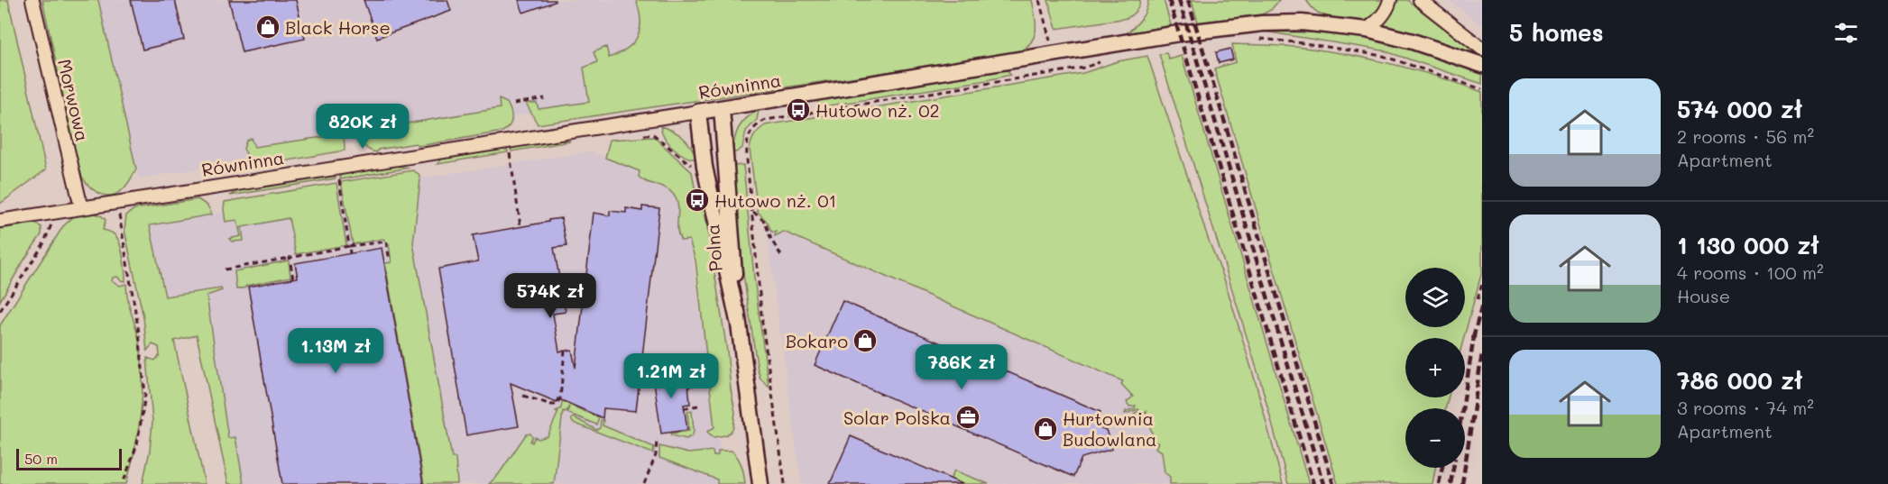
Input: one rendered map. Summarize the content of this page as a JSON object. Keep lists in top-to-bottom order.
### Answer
{
  "streets": {
    "street": ["Równinna", "Morwowa", "Polna"]
  },
  "crossings": [
    ["Równinna", "Morwowa"],
    ["Równinna", "Polna"]
  ],
  "places": {
    "shop": ["Black Horse", "Bokaro", "Hurtownia Budowlana"],
    "bus stop": ["Hutowo nż. 02", "Hutowo nż. 01"],
    "office": ["Solar Polska"]
  },
  "scale_bar": "50 m",
  "page": {
    "heading": "5 homes",
    "list": [
      {
        "name": "574 000 zł",
        "note": "2 rooms · 56 m² · Apartment"
      },
      {
        "name": "1 130 000 zł",
        "note": "4 rooms · 100 m² · House"
      },
      {
        "name": "786 000 zł",
        "note": "3 rooms · 74 m² · Apartment"
      }
    ],
    "price": [
      "820K zł",
      "574K zł",
      "1.13M zł",
      "786K zł",
      "1.21M zł"
    ],
    "map_buttons": ["+", "−"],
    "scale": "50 m"
  }
}
